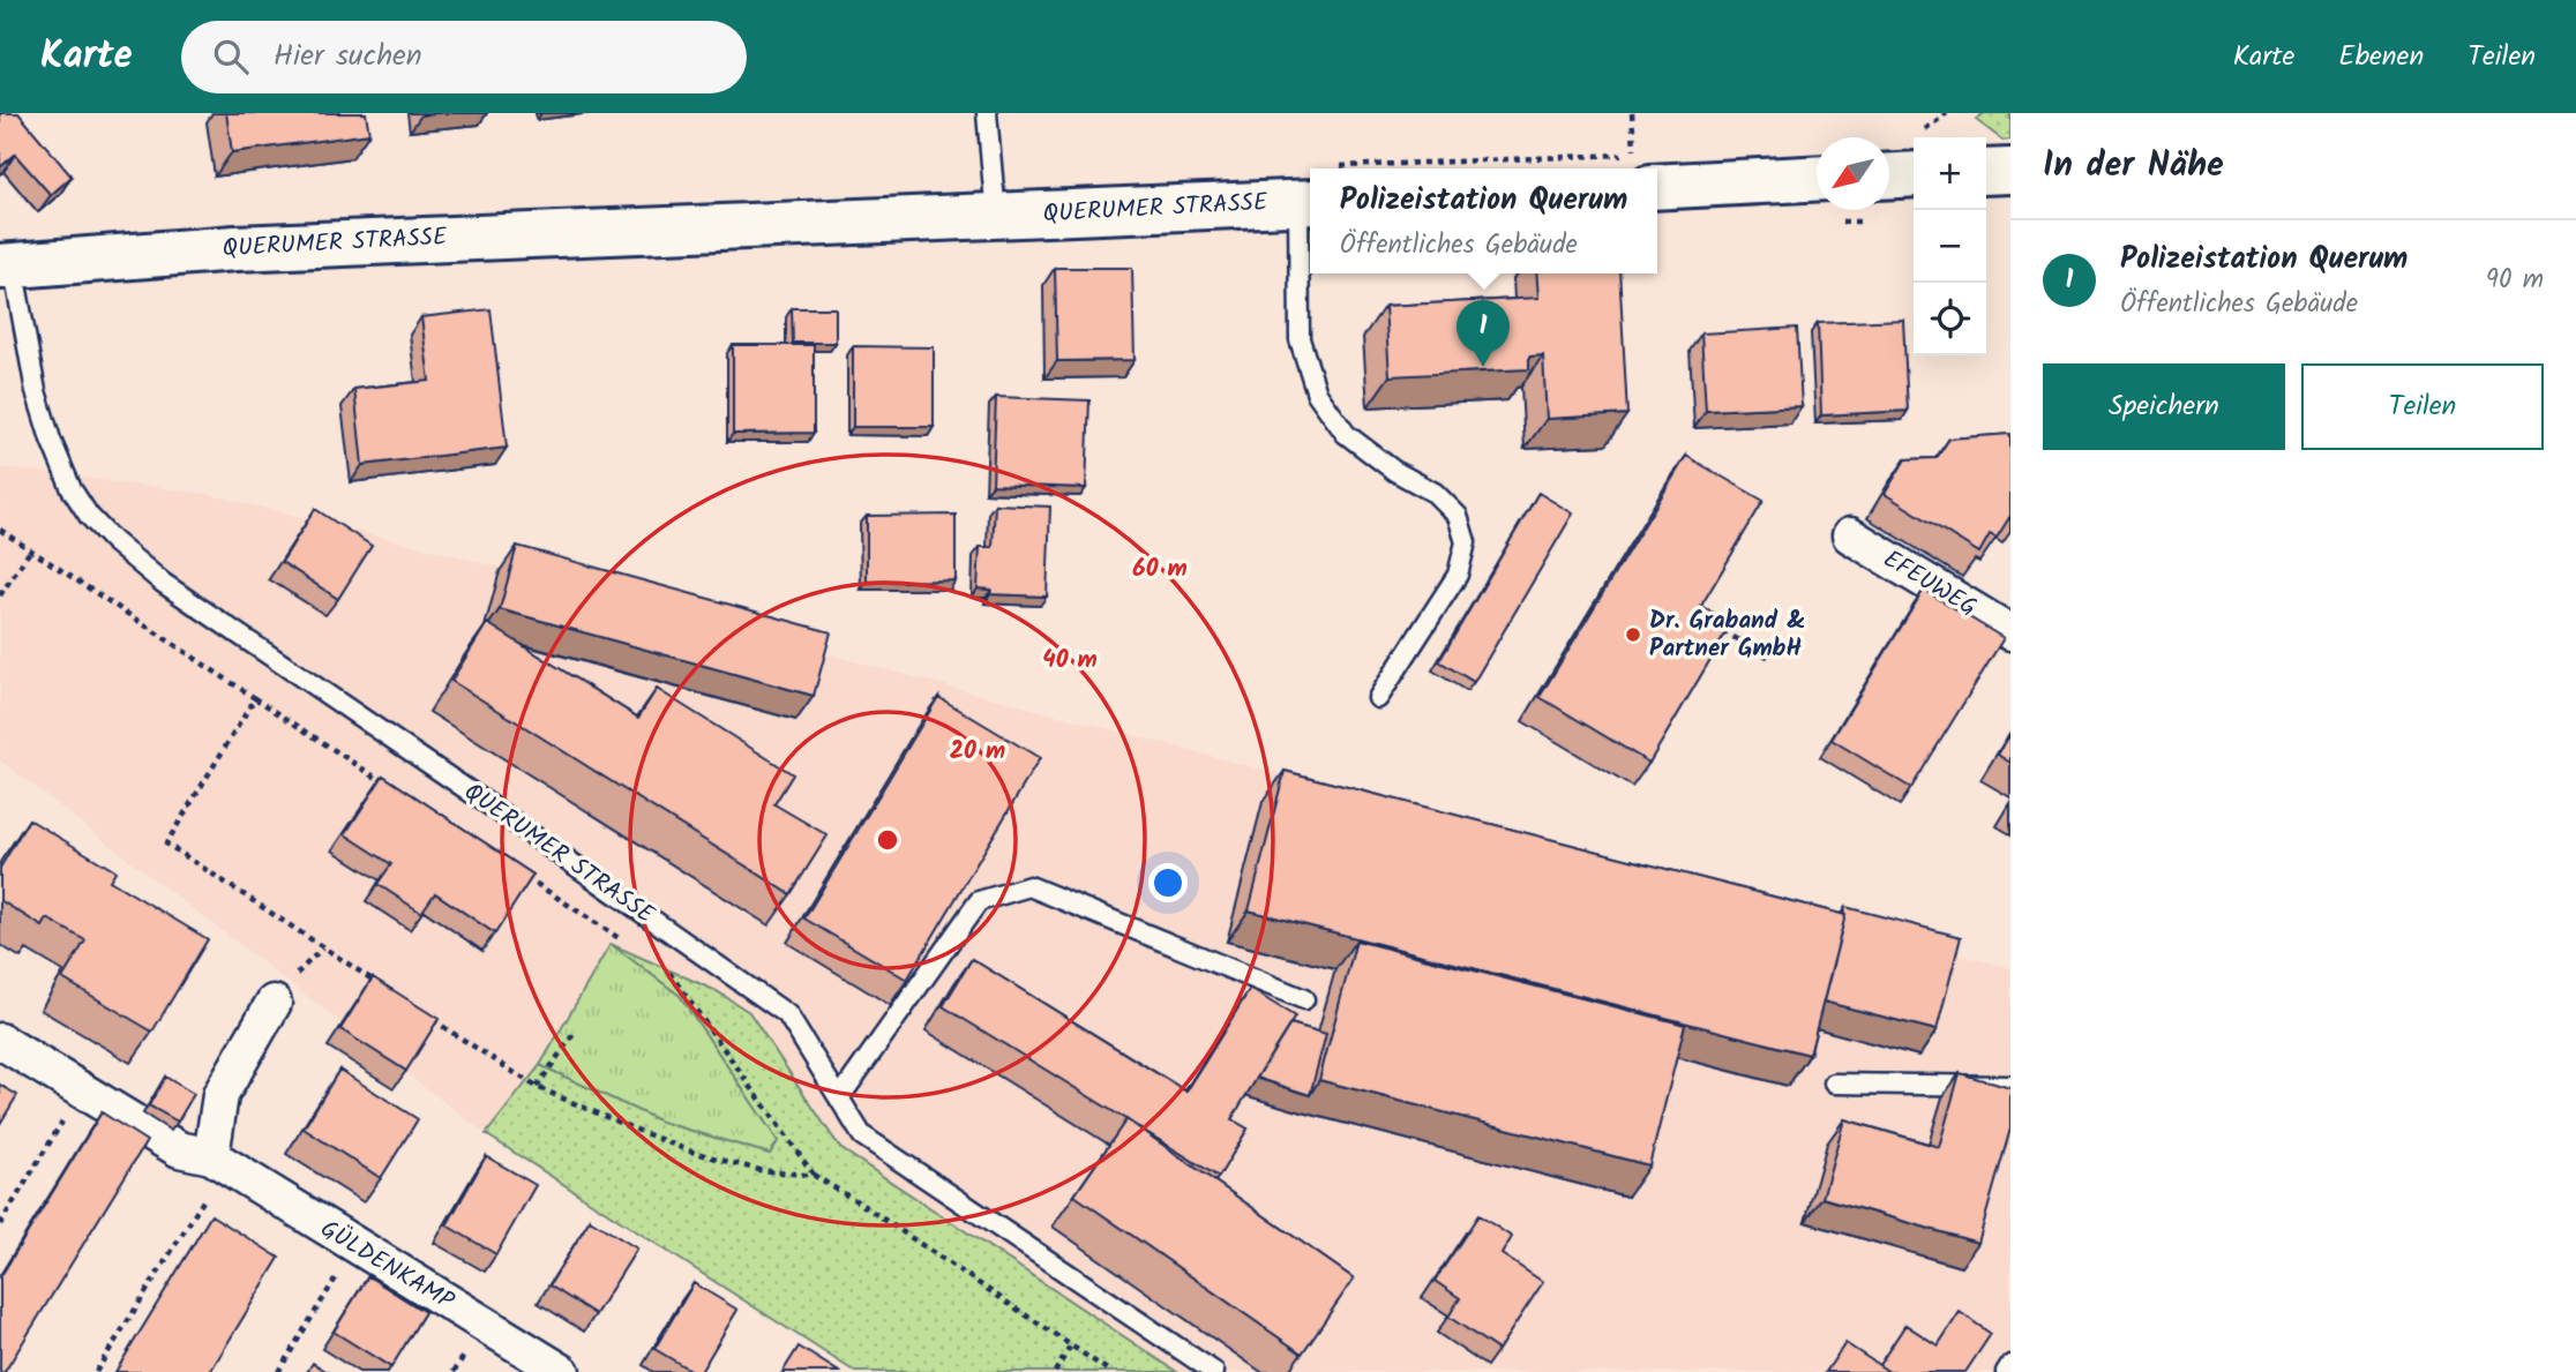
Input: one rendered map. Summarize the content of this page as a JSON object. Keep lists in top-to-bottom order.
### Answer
{
  "streets": {
    "street": ["QUERUMER STRASSE", "EFEUWEG", "GÜLDENKAMP"]
  },
  "places": ["Dr. Graband & Partner GmbH"],
  "north": "bottom left",
  "page": {
    "header": "Karte",
    "search": "Hier suchen",
    "nav": ["Karte", "Ebenen", "Teilen"],
    "heading": "In der Nähe",
    "map_buttons": ["+", "−"],
    "popup": ["Polizeistation Querum", "Öffentliches Gebäude"],
    "list": [
      {
        "mark": "1",
        "name": "Polizeistation Querum",
        "note": "Öffentliches Gebäude",
        "value": "90 m"
      }
    ],
    "pins": "1",
    "buttons": ["Speichern", "Teilen"]
  },
  "rings": ["60 m", "40 m", "20 m"]
}
